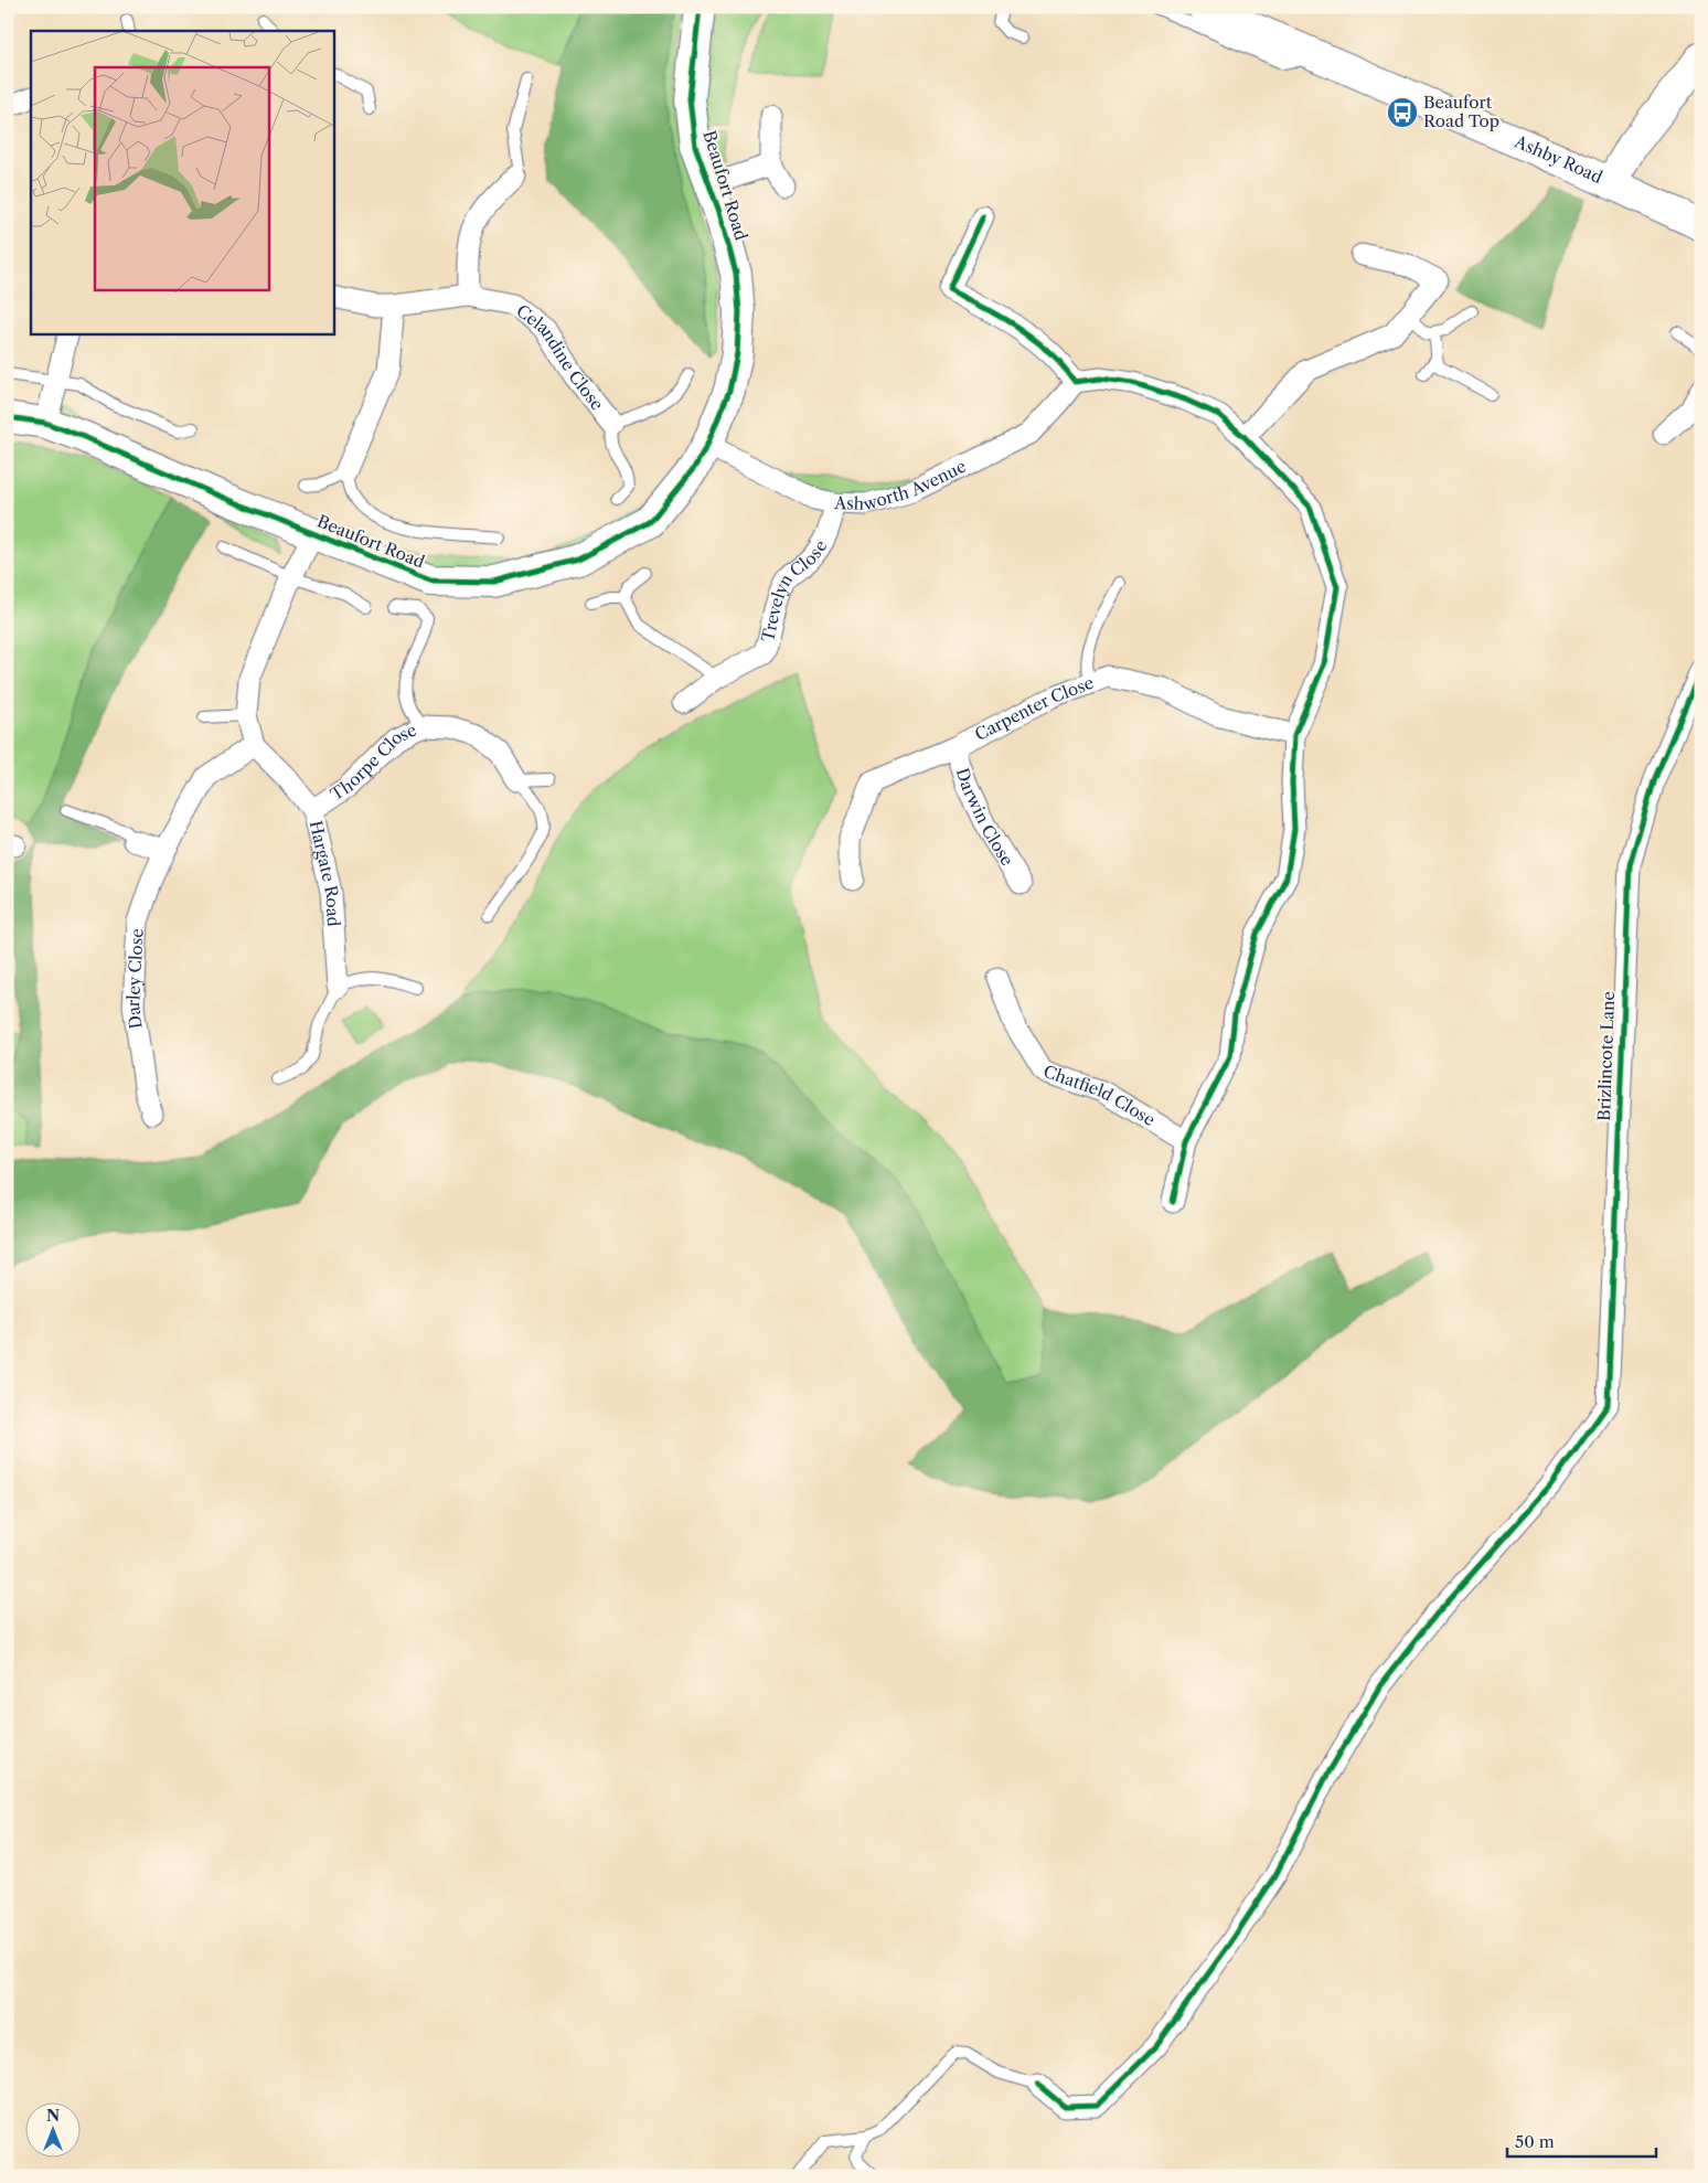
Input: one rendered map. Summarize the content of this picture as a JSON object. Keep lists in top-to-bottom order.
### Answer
{
  "streets": {
    "main road": ["Ashby Road", "Beaufort Road"],
    "street": [
      "Celandine Close",
      "Ashworth Avenue",
      "Trevelyn Close",
      "Carpenter Close",
      "Thorpe Close",
      "Darwin Close",
      "Hargate Road",
      "Darley Close",
      "Brizlincote Lane",
      "Chatfield Close"
    ]
  },
  "crossings": [
    ["Beaufort Road", "Ashworth Avenue"],
    ["Ashworth Avenue", "Trevelyn Close"],
    ["Carpenter Close", "Darwin Close"],
    ["Thorpe Close", "Hargate Road"],
    ["Hargate Road", "Darley Close"]
  ],
  "places": {
    "bus stop": ["Beaufort Road Top"]
  },
  "scale_bar": "50 m",
  "north": "top"
}
